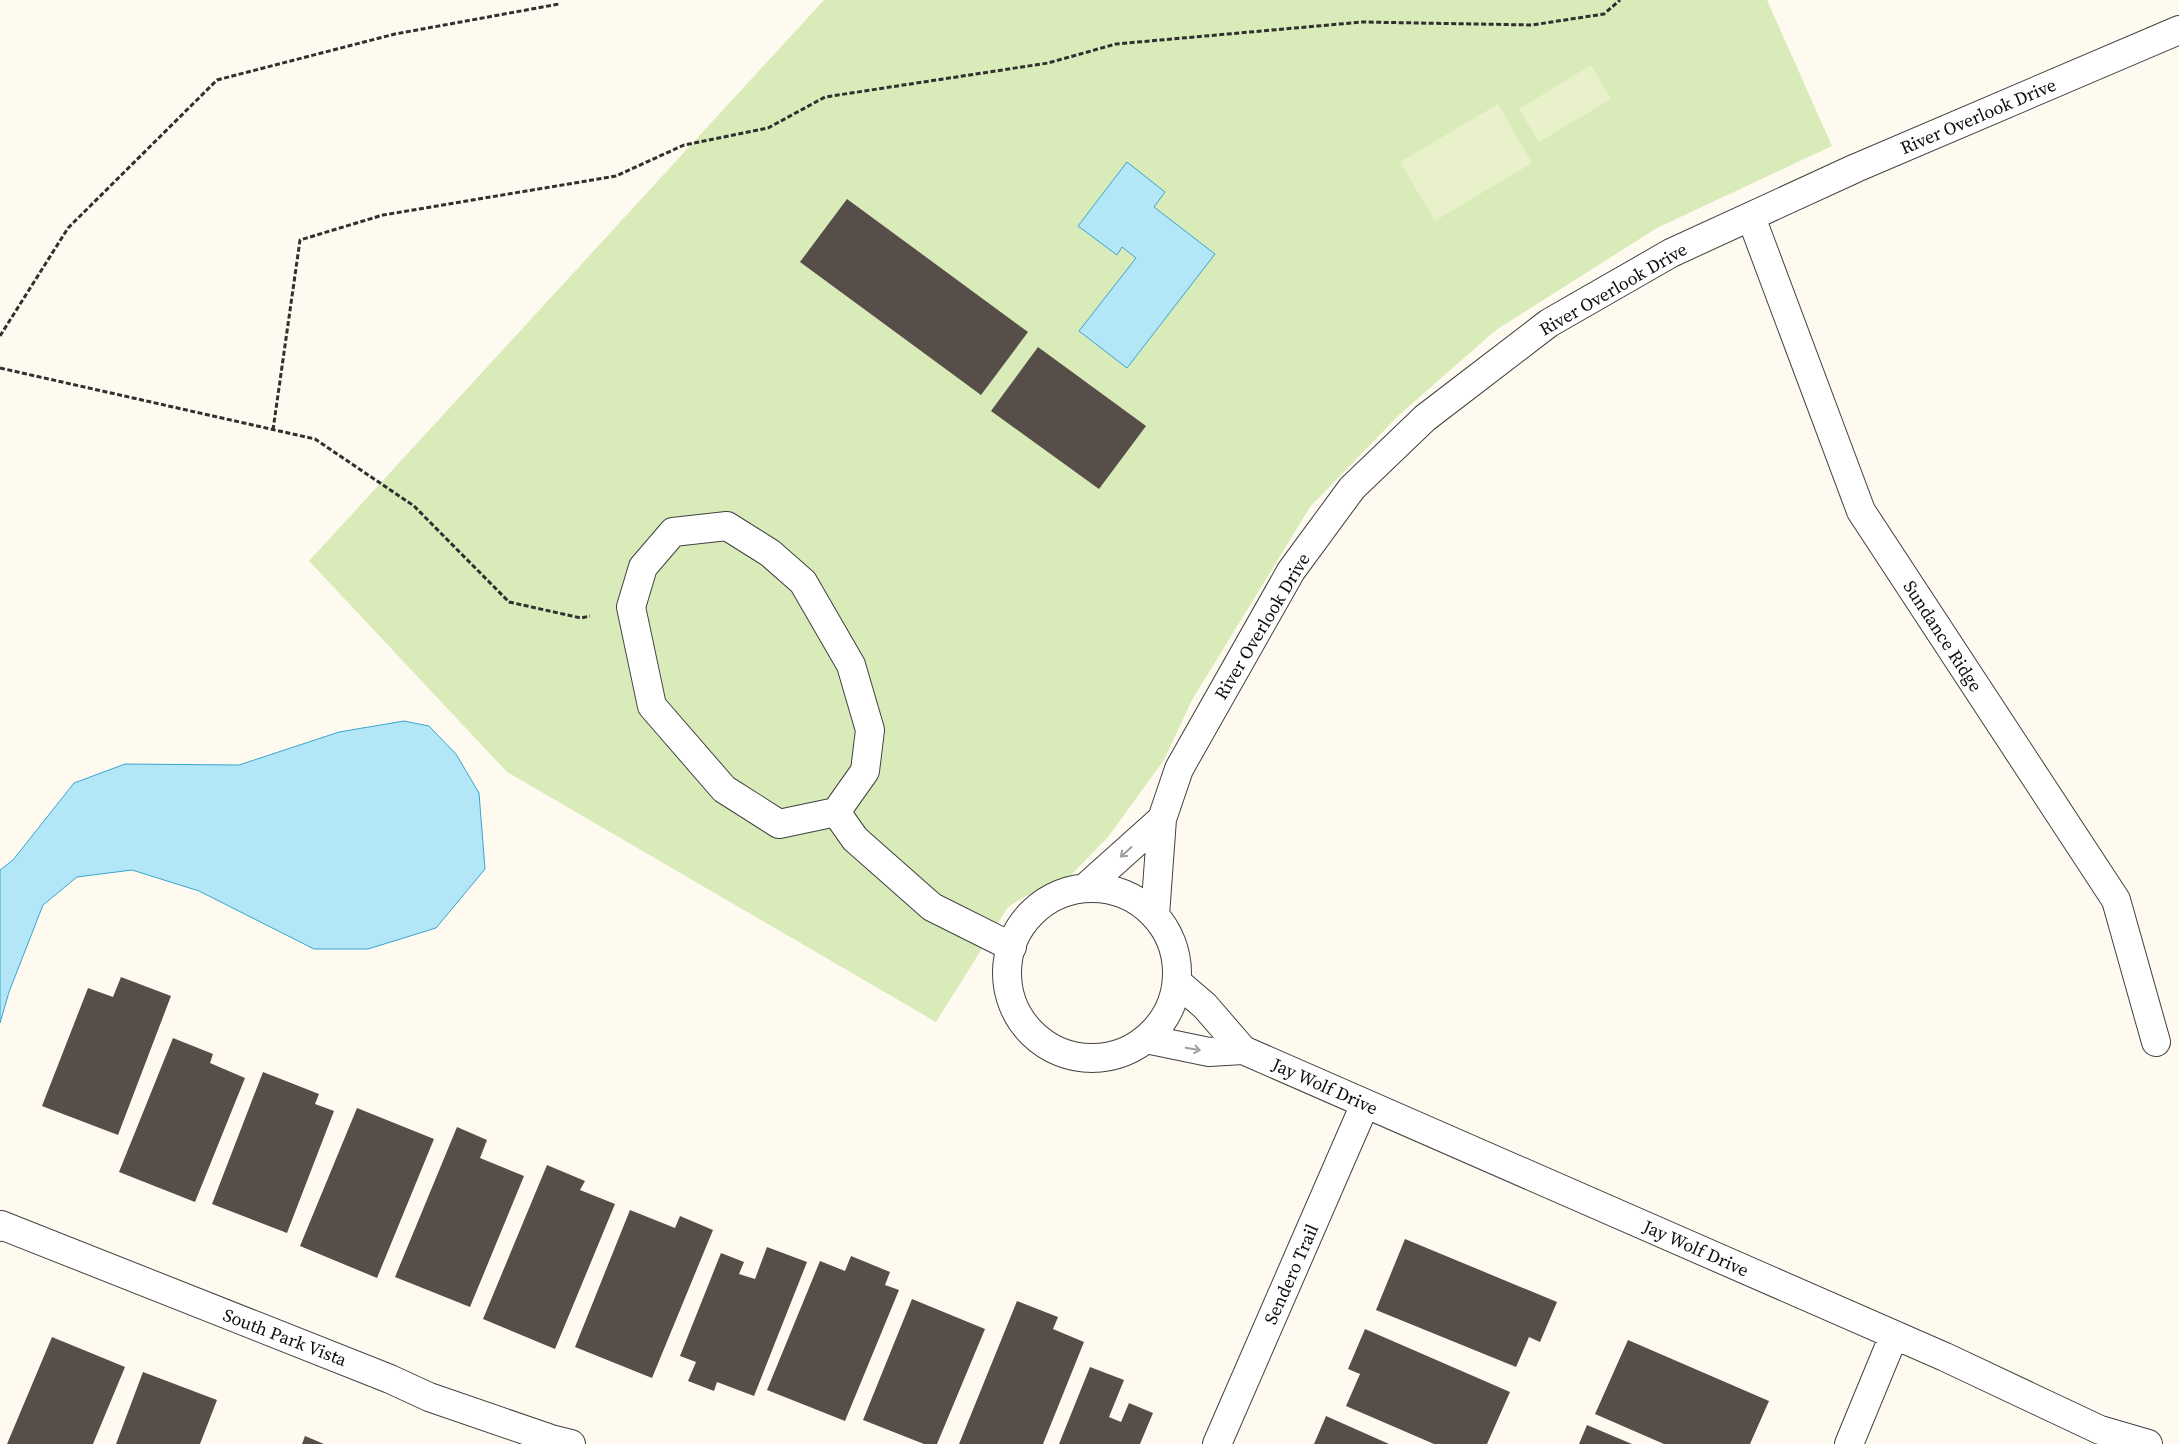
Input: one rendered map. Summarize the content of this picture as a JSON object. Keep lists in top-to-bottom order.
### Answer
{
  "streets": {
    "street": [
      "River Overlook Drive",
      "Sundance Ridge",
      "Jay Wolf Drive",
      "Sendero Trail",
      "South Park Vista"
    ]
  },
  "crossings": [
    ["River Overlook Drive", "Sundance Ridge"],
    ["River Overlook Drive", "Jay Wolf Drive"],
    ["Jay Wolf Drive", "Sendero Trail"]
  ]
}
